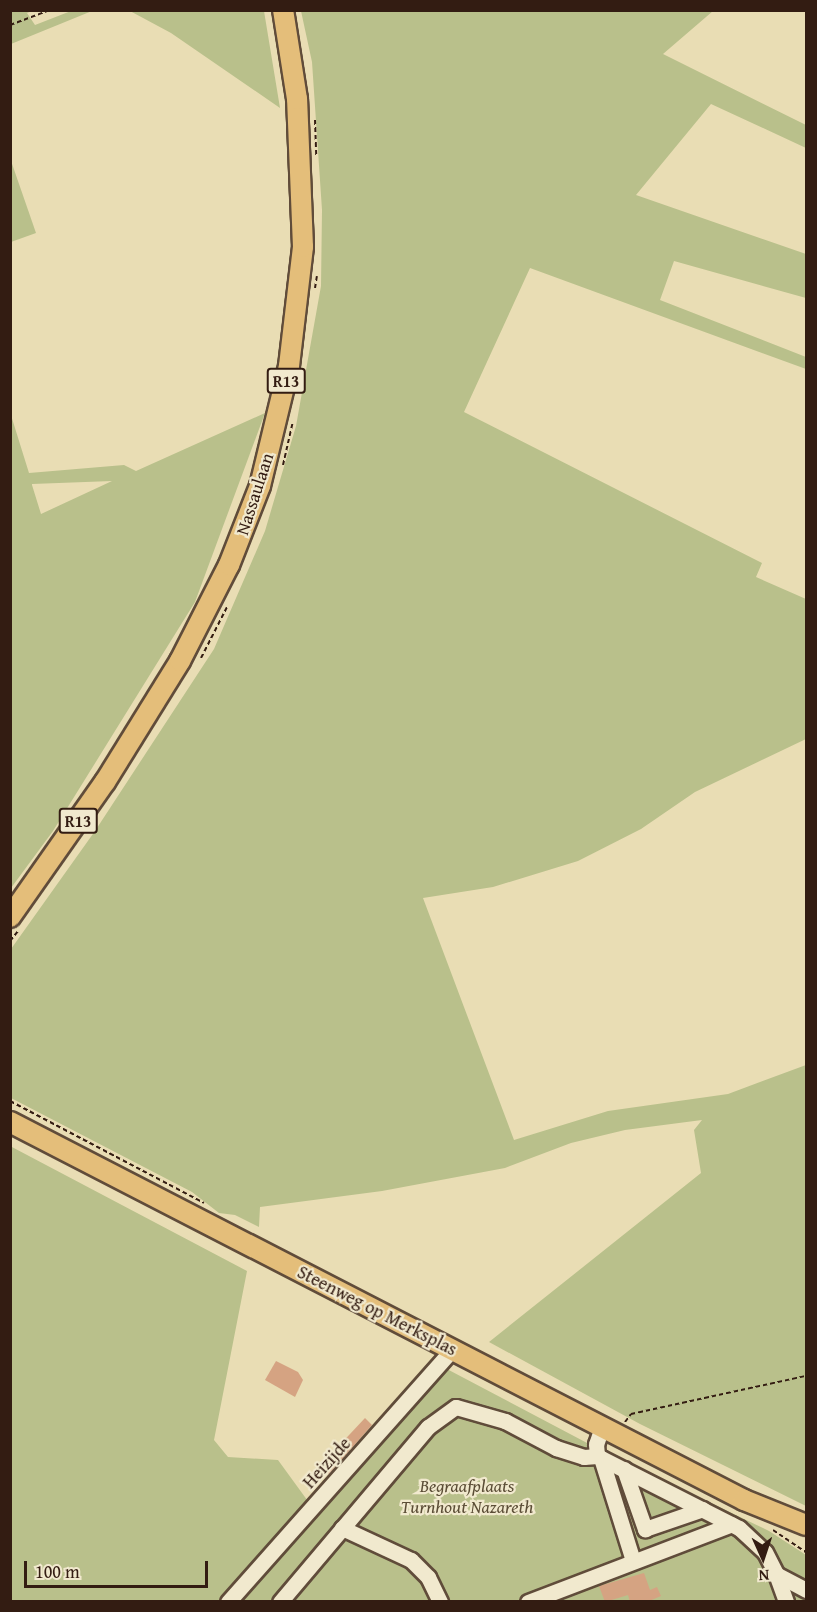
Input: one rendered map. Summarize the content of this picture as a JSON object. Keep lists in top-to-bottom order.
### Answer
{
  "streets": {
    "main road": ["R13", "Nassaulaan", "Steenweg op Merksplas"],
    "street": ["Heizijde"]
  },
  "crossings": [
    ["Steenweg op Merksplas", "Heizijde"]
  ],
  "parks": ["Begraafplaats Turnhout Nazareth"],
  "scale_bar": "100 m",
  "north": "bottom"
}
